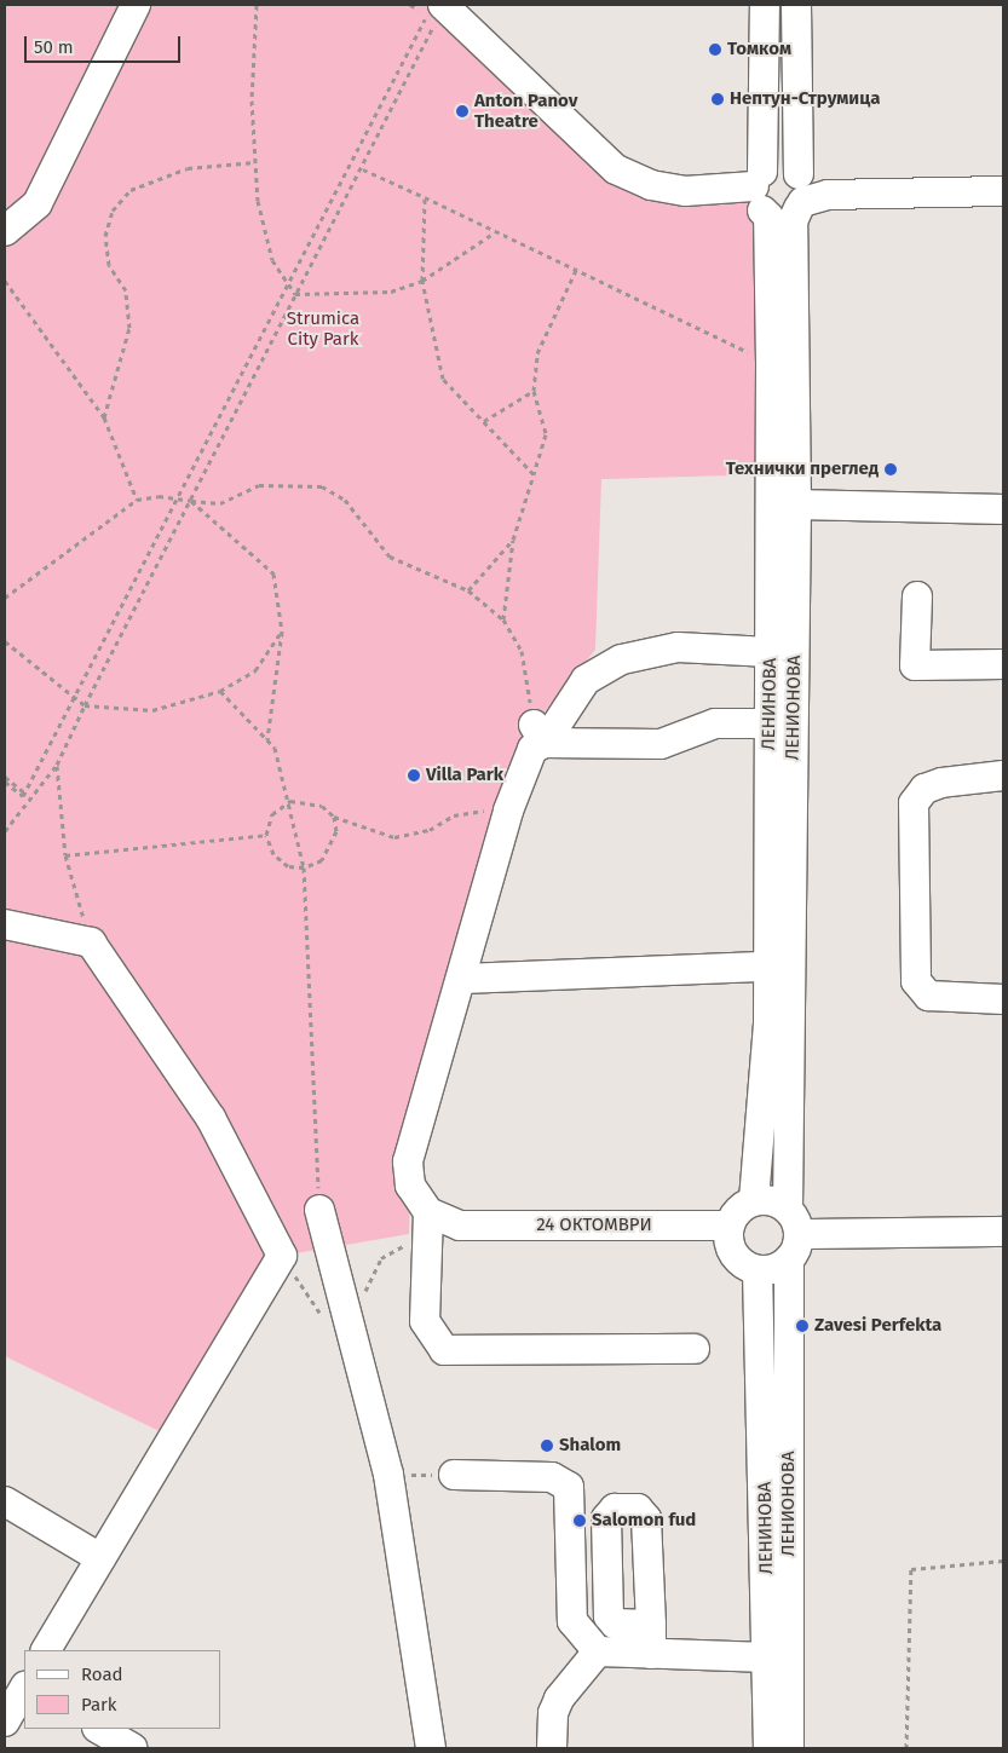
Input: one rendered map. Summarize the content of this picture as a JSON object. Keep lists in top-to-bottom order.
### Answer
{
  "streets": {
    "street": ["ЛЕНИНОВА", "ЛЕНИОНОВА", "24 ОКТОМВРИ"]
  },
  "parks": ["Strumica City Park"],
  "places": [
    "Томком",
    "Нептун-Струмица",
    "Anton Panov Theatre",
    "Технички преглед",
    "Villa Park",
    "Zavesi Perfekta",
    "Shalom",
    "Salomon fud"
  ],
  "legend": ["Road", "Park"],
  "scale_bar": "50 m"
}
